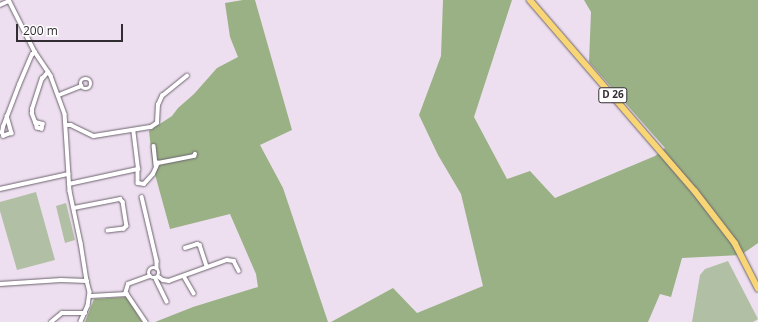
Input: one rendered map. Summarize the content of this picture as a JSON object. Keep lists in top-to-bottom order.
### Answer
{
  "streets": {
    "main road": ["D 26"]
  },
  "scale_bar": "200 m"
}
